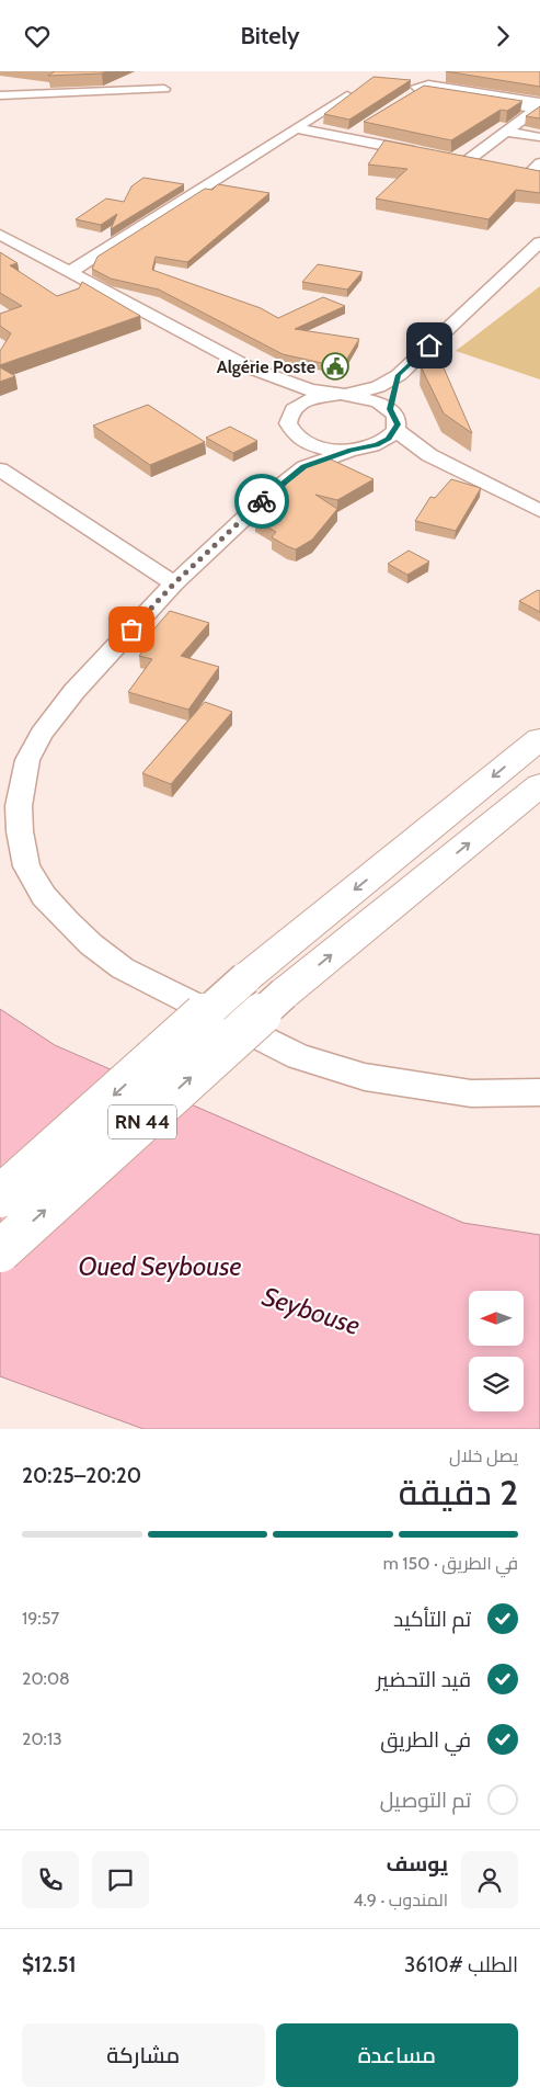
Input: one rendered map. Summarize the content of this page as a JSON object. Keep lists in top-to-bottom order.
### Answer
{
  "streets": {
    "highway": ["RN 44"]
  },
  "water": ["Oued Seybouse", "Seybouse"],
  "places": {
    "public building": ["Algérie Poste"]
  },
  "north": "left",
  "page": {
    "header": "Bitely",
    "heading": ["2 دقيقة", "يصل خلال", "20:20–20:25"],
    "panel": [
      "يوسف",
      "المندوب · 4.9",
      "الطلب #3610",
      "$12.51"
    ],
    "bar": "في الطريق · 150 m",
    "list": [
      ["تم التأكيد", "19:57"],
      ["قيد التحضير", "20:08"],
      ["في الطريق", "20:13"],
      "تم التوصيل"
    ],
    "buttons": ["مساعدة", "مشاركة"]
  }
}
